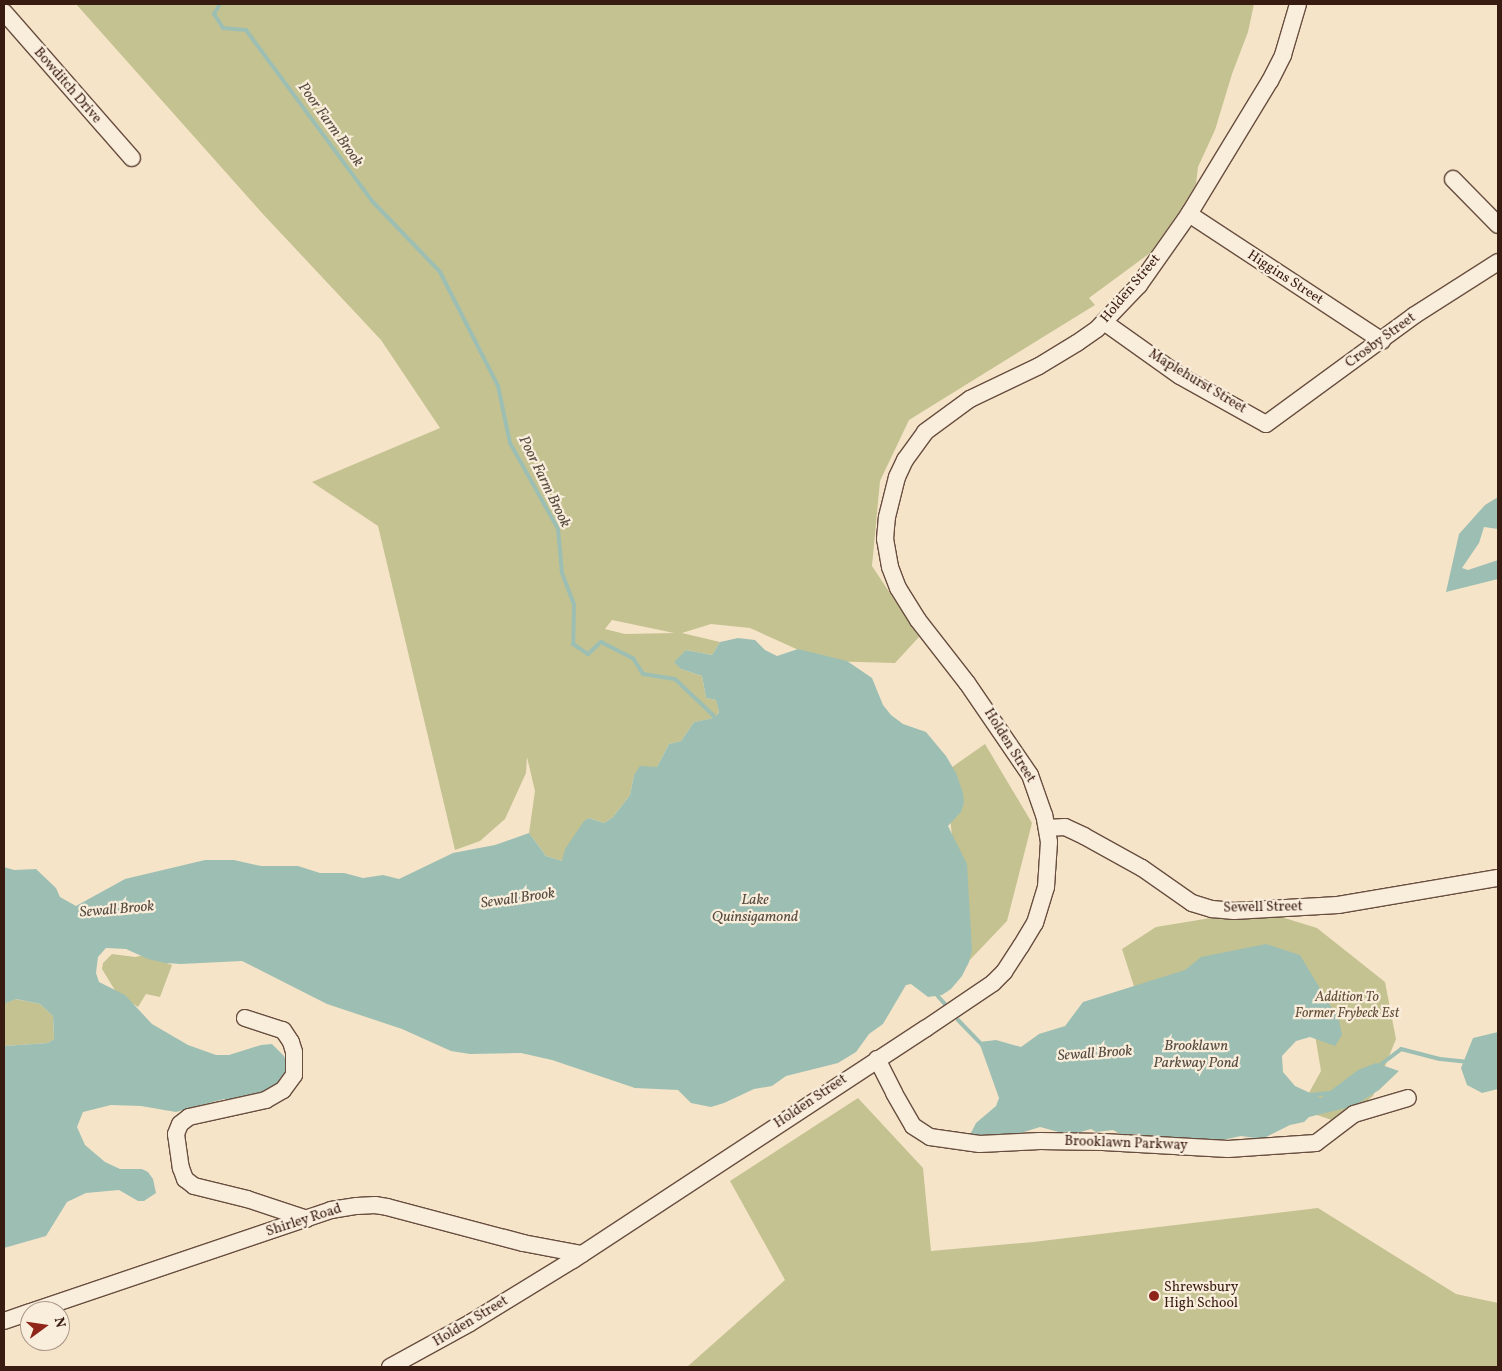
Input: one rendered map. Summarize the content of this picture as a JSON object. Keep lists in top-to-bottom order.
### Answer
{
  "streets": {
    "street": [
      "Bowditch Drive",
      "Higgins Street",
      "Holden Street",
      "Crosby Street",
      "Maplehurst Street",
      "Sewell Street",
      "Brooklawn Parkway",
      "Shirley Road"
    ]
  },
  "crossings": [
    ["Higgins Street", "Holden Street"],
    ["Higgins Street", "Crosby Street"],
    ["Holden Street", "Maplehurst Street"],
    ["Holden Street", "Sewell Street"],
    ["Holden Street", "Brooklawn Parkway"],
    ["Holden Street", "Shirley Road"],
    ["Crosby Street", "Maplehurst Street"]
  ],
  "water": [
    "Poor Farm Brook",
    "Sewall Brook",
    "Lake Quinsigamond",
    "Brooklawn Parkway Pond"
  ],
  "parks": ["Addition To Former Frybeck Est"],
  "places": ["Shrewsbury High School"],
  "north": "right"
}
